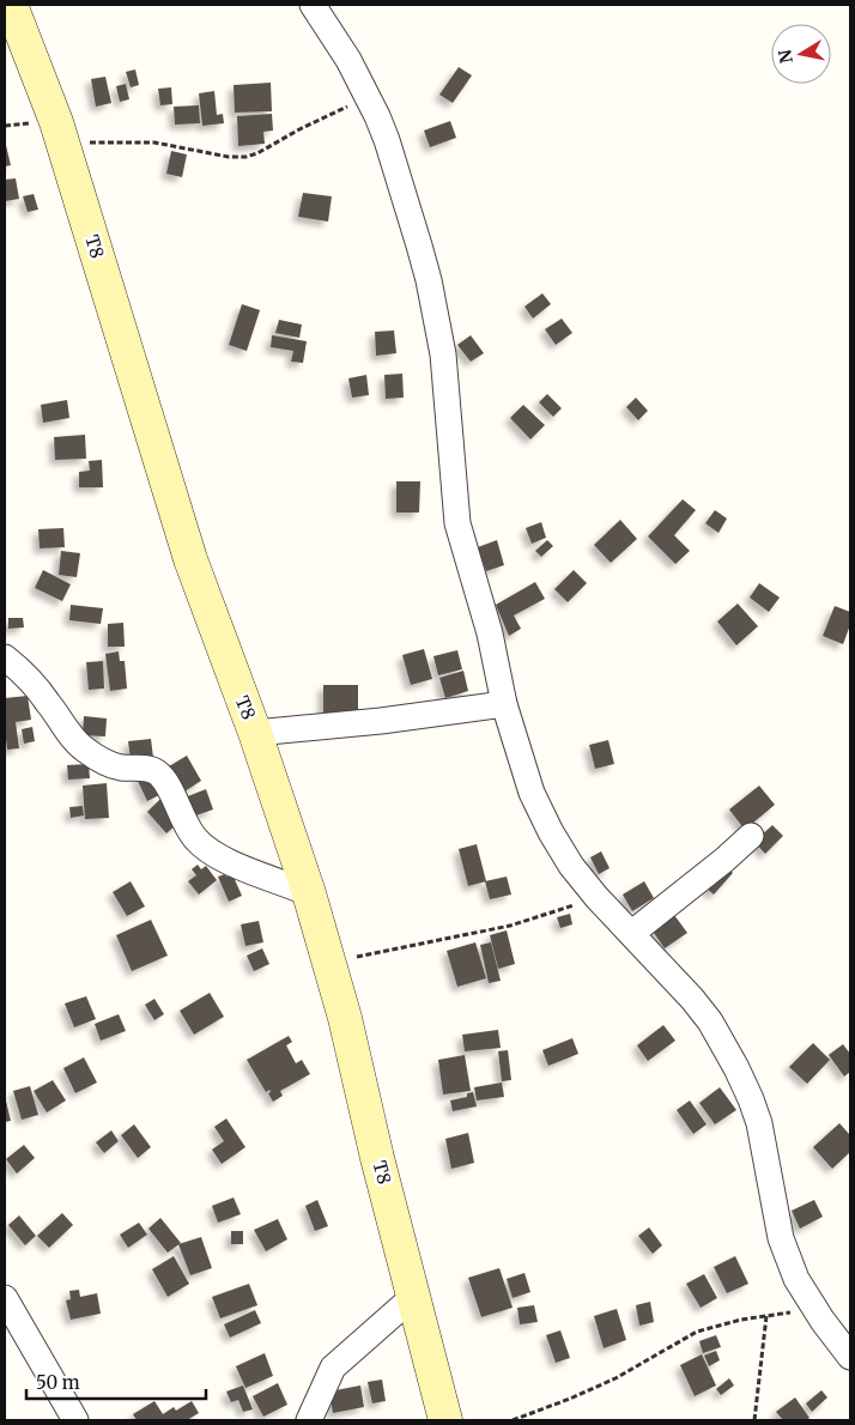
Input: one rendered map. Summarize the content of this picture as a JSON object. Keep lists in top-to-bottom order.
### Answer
{
  "streets": {
    "street": ["T8"]
  },
  "scale_bar": "50 m",
  "north": "left"
}
